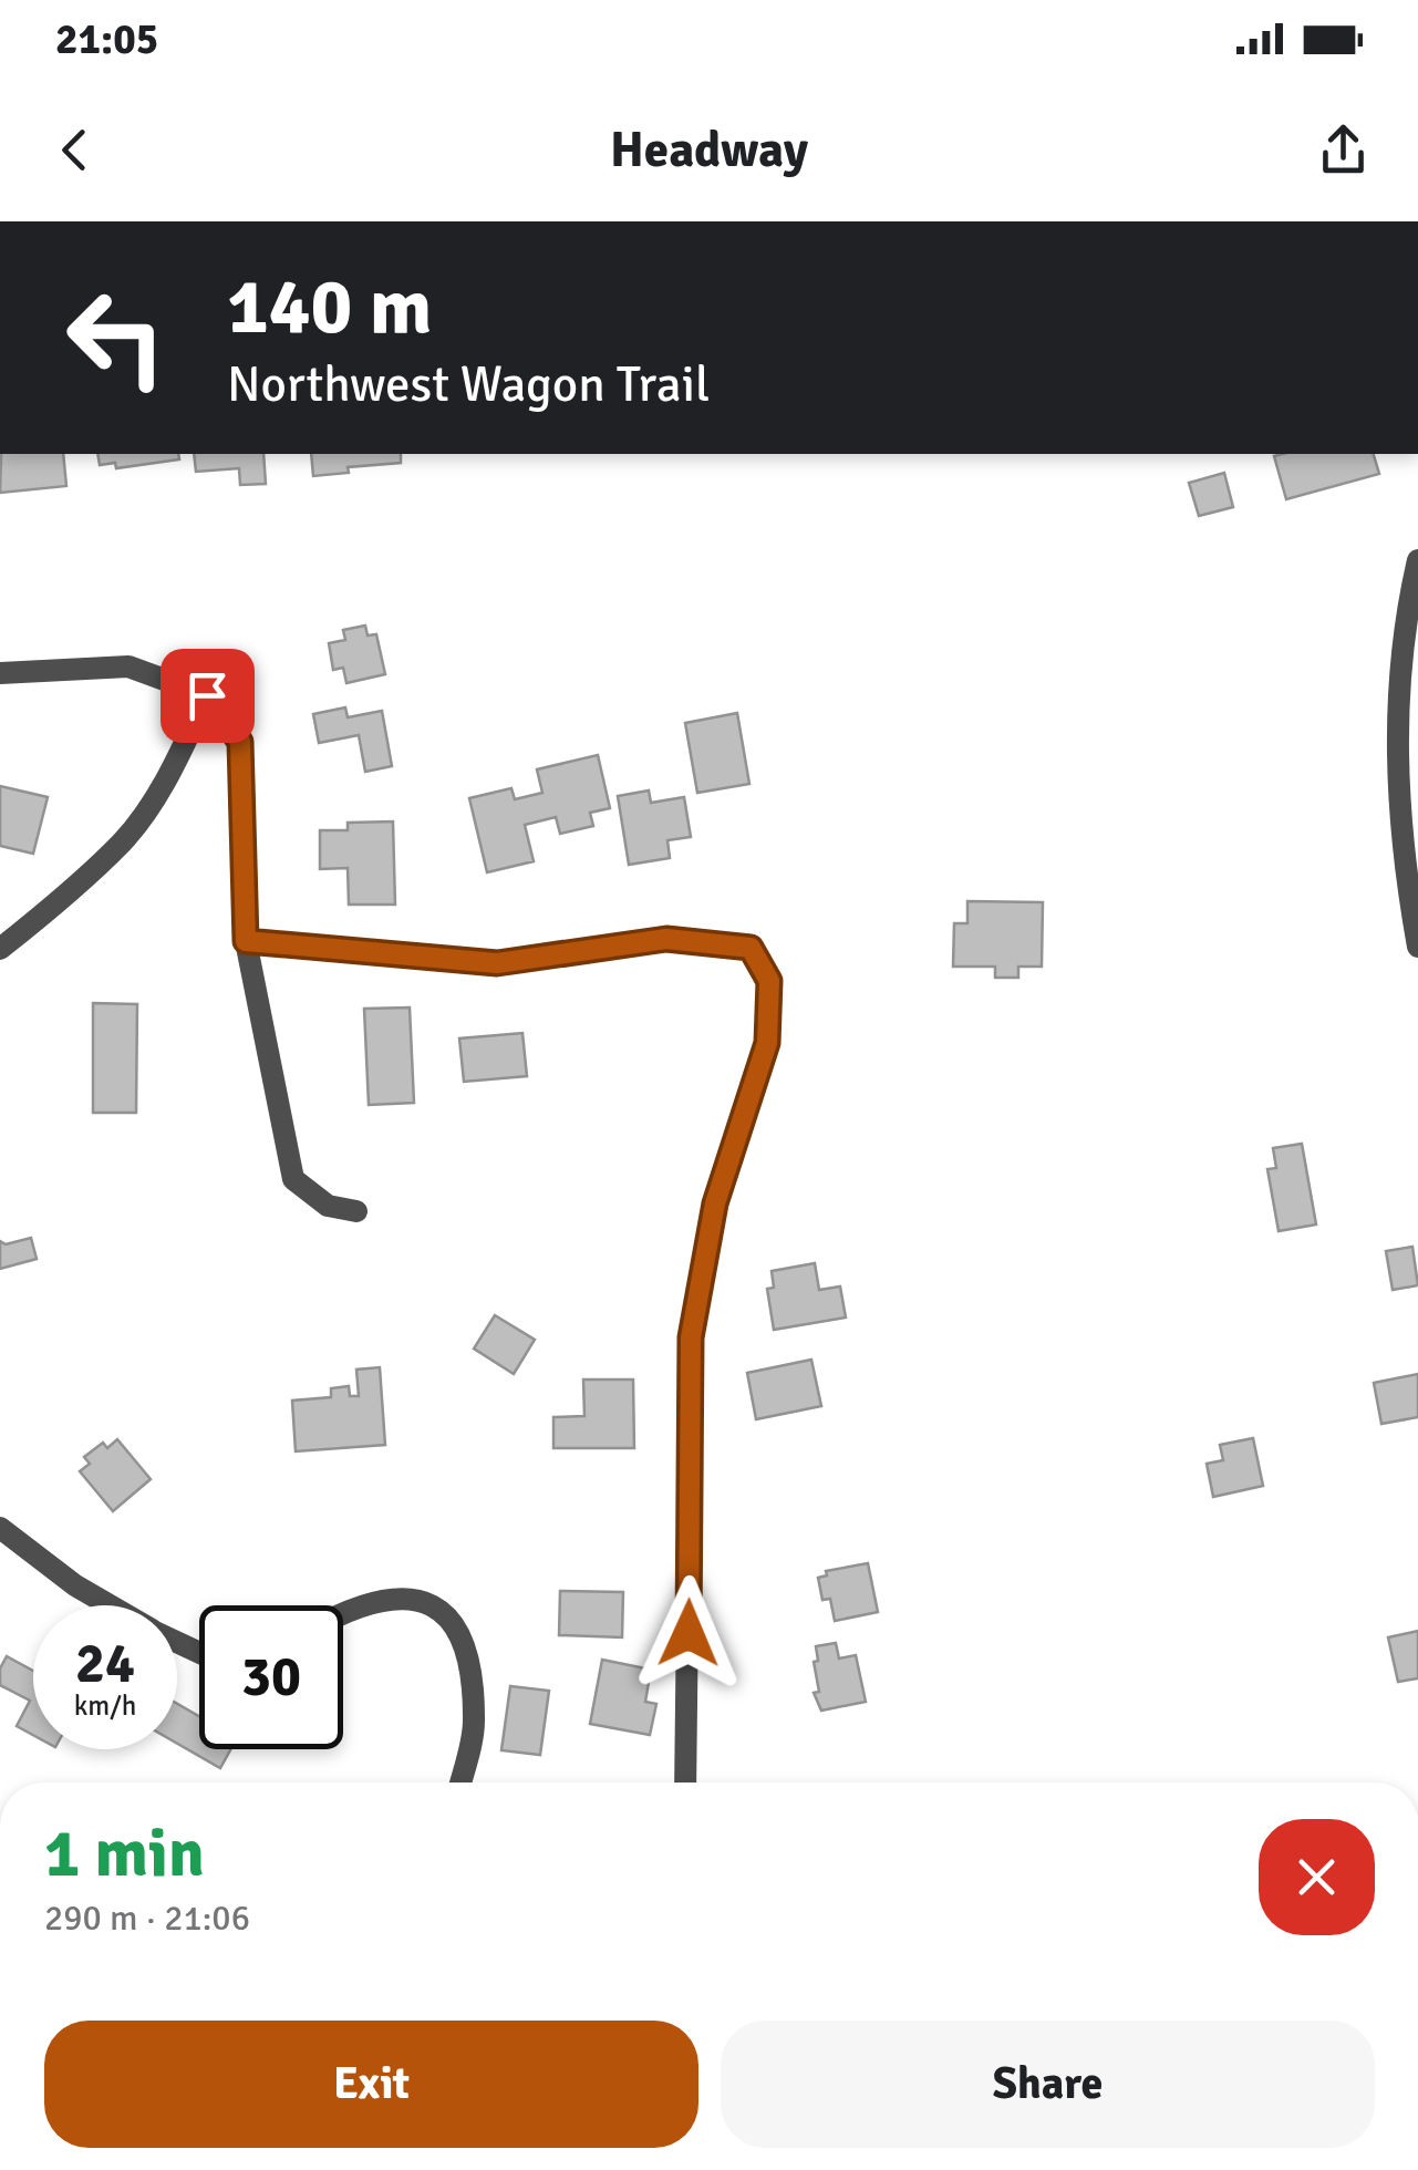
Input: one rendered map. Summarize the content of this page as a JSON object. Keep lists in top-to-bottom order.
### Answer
{
  "page": {
    "status": "21:05",
    "header": "Headway",
    "turn": ["140 m", "Northwest Wagon Trail"],
    "speed": "24 km/h",
    "limit": "30",
    "heading": ["1 min", "290 m · 21:06"],
    "buttons": ["Exit", "Share"]
  }
}
